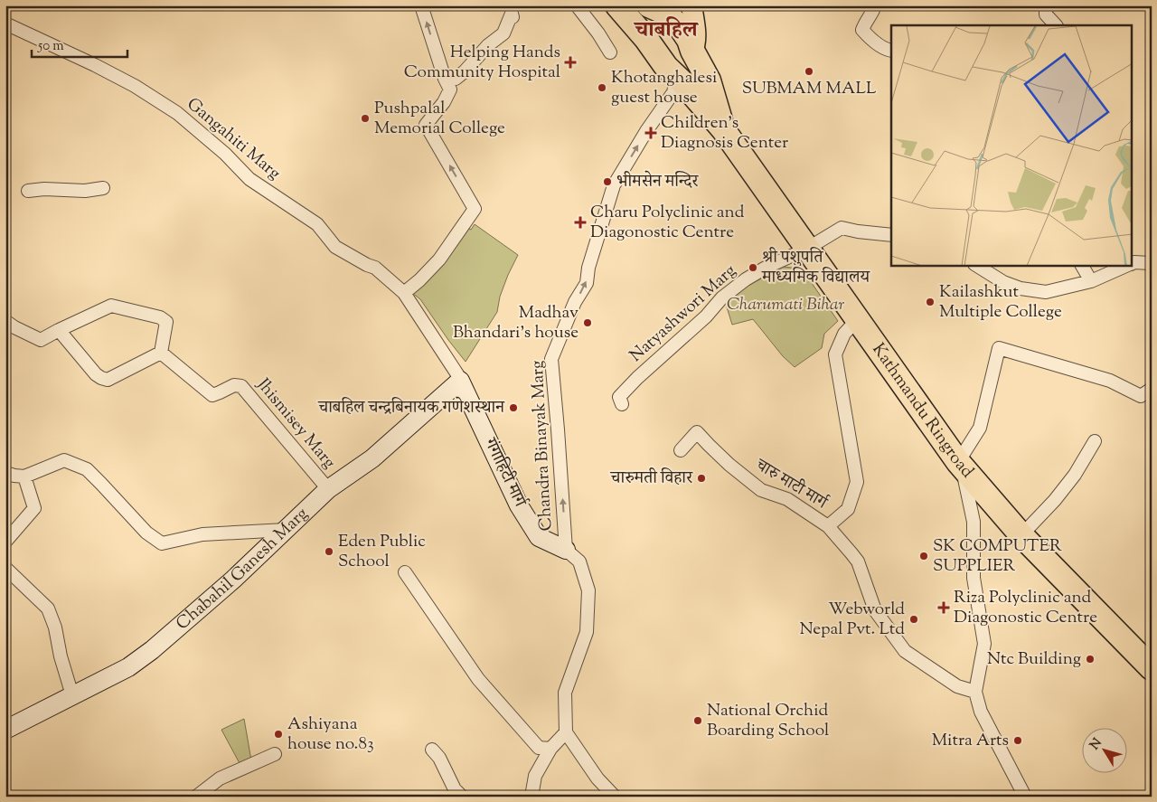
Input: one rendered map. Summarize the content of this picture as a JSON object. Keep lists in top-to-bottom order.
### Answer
{
  "streets": {
    "highway": ["Kathmandu Ringroad"],
    "street": [
      "Gangahiti Marg",
      "Natyashwori Marg",
      "Jhismisey Marg",
      "Chandra Binayak Marg",
      "गंगाहिटी मार्ग",
      "चारु माटी मार्ग",
      "Chabahil Ganesh Marg"
    ]
  },
  "crossings": [
    ["Gangahiti Marg", "गंगाहिटी मार्ग"],
    ["Gangahiti Marg", "Chabahil Ganesh Marg"],
    ["Natyashwori Marg", "Kathmandu Ringroad"],
    ["Kathmandu Ringroad", "Chandra Binayak Marg"],
    ["Jhismisey Marg", "Chabahil Ganesh Marg"],
    ["Chandra Binayak Marg", "गंगाहिटी मार्ग"],
    ["गंगाहिटी मार्ग", "Chabahil Ganesh Marg"]
  ],
  "one_way": ["Chandra Binayak Marg"],
  "districts": ["चाबहिल"],
  "parks": ["Charumati Bihar"],
  "places": {
    "health": [
      "Helping Hands Community Hospital",
      "Children's Diagnosis Center",
      "Charu Polyclinic and Diagonostic Centre",
      "Riza Polyclinic and Diagonostic Centre"
    ],
    "other": [
      "SUBMAM MALL",
      "Khotanghalesi guest house",
      "Pushpalal Memorial College",
      "भीमसेन मन्दिर",
      "श्री पशुपति माध्यमिक विद्यालय",
      "Kailashkut Multiple College",
      "Madhav Bhandari's house",
      "चाबहिल चन्द्रबिनायक गणेशस्थान",
      "चारुमती विहार",
      "Eden Public School",
      "SK COMPUTER SUPPLIER",
      "Webworld Nepal Pvt. Ltd",
      "Ntc Building",
      "National Orchid Boarding School",
      "Ashiyana house no.83",
      "Mitra Arts"
    ]
  },
  "scale_bar": "50 m",
  "north": "top left"
}
